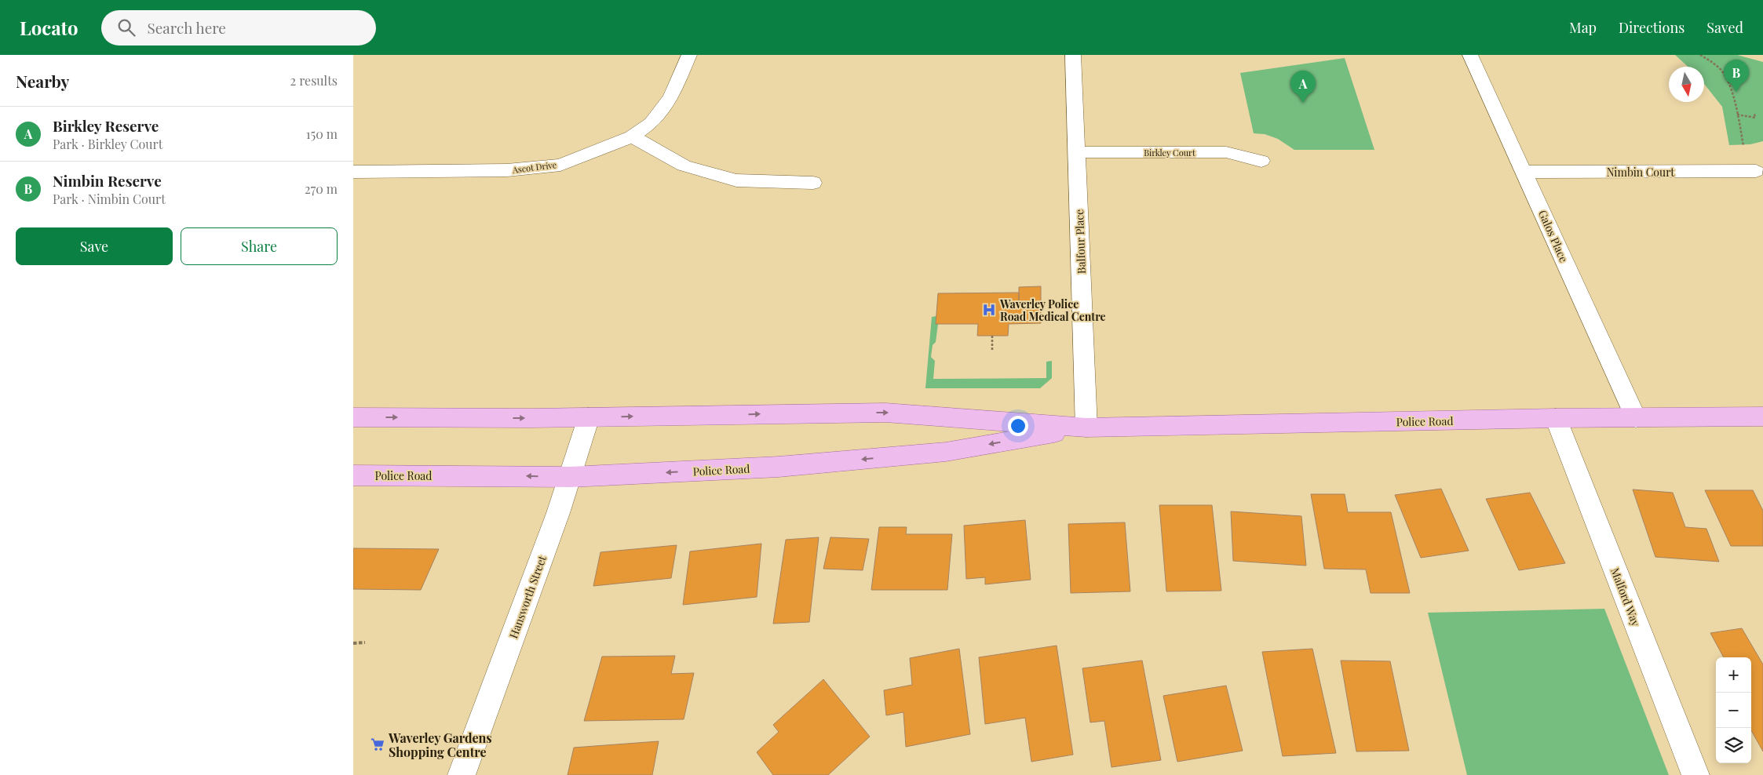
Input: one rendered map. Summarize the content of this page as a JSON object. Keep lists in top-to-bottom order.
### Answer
{
  "streets": {
    "main road": ["Police Road"],
    "street": [
      "Birkley Court",
      "Ascot Drive",
      "Nimbin Court",
      "Galos Place",
      "Balfour Place",
      "Hansworth Street",
      "Malford Way"
    ]
  },
  "crossings": [
    ["Birkley Court", "Balfour Place"],
    ["Nimbin Court", "Galos Place"],
    ["Galos Place", "Police Road"],
    ["Balfour Place", "Police Road"],
    ["Police Road", "Hansworth Street"],
    ["Police Road", "Malford Way"]
  ],
  "places": {
    "hospital": ["Waverley Police Road Medical Centre"],
    "supermarket": ["Waverley Gardens Shopping Centre"]
  },
  "north": "bottom",
  "page": {
    "header": "Locato",
    "search": "Search here",
    "nav": ["Map", "Directions", "Saved"],
    "heading": ["Nearby", "2 results"],
    "pins": ["B", "A"],
    "list": [
      {
        "mark": "A",
        "name": "Birkley Reserve",
        "note": "Park · Birkley Court",
        "value": "150 m"
      },
      {
        "mark": "B",
        "name": "Nimbin Reserve",
        "note": "Park · Nimbin Court",
        "value": "270 m"
      }
    ],
    "buttons": ["Save", "Share"],
    "map_buttons": ["+", "−"]
  }
}
